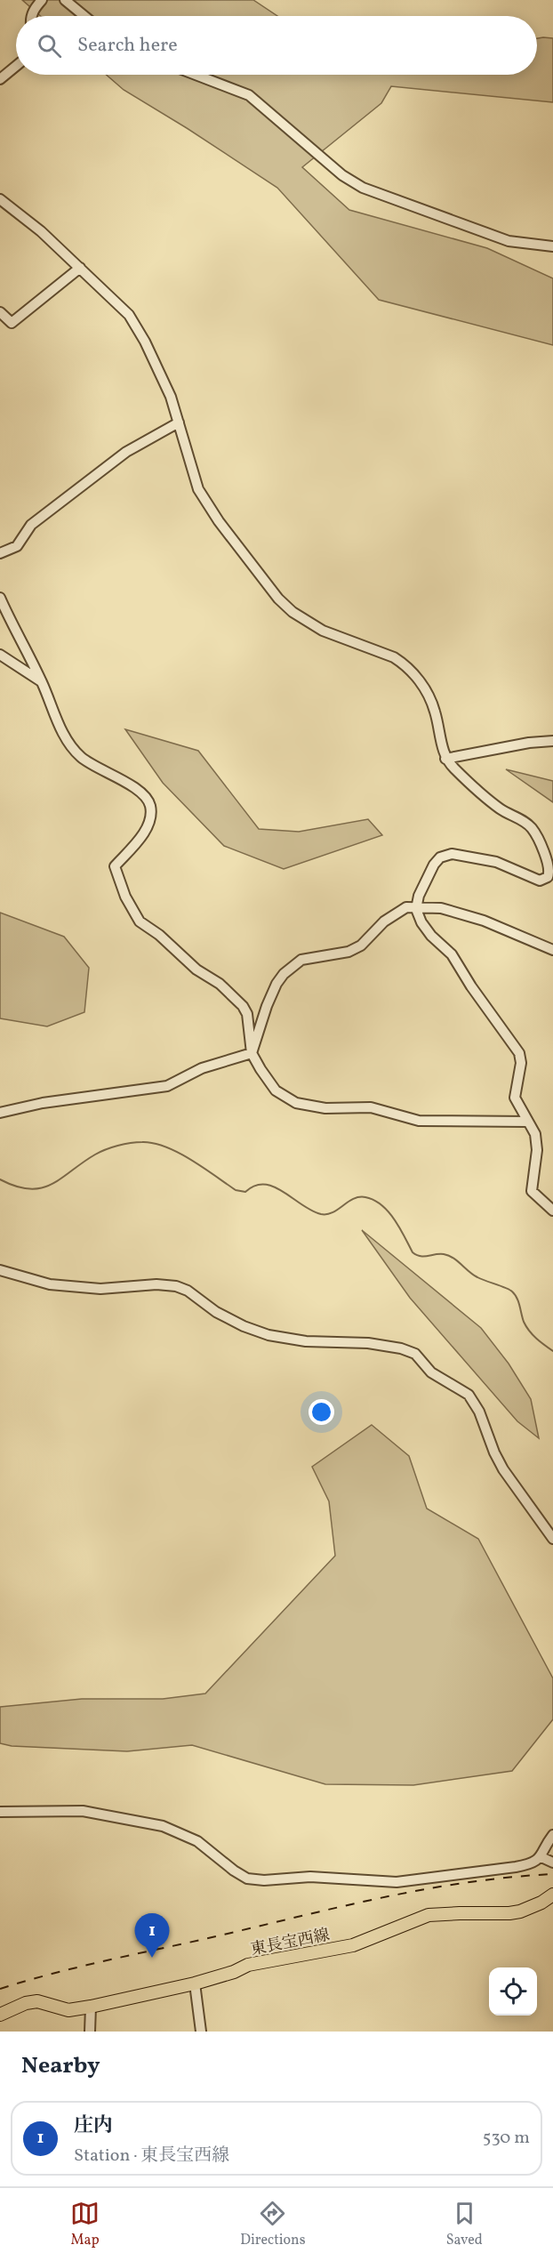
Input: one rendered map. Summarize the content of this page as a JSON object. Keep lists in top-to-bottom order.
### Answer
{
  "streets": {
    "main road": ["東長宝西線"]
  },
  "page": {
    "search": "Search here",
    "pins": "1",
    "heading": "Nearby",
    "list": [
      {
        "mark": "1",
        "name": "庄内",
        "note": "Station · 東長宝西線",
        "value": "530 m"
      }
    ],
    "nav": ["Map", "Directions", "Saved"]
  }
}
